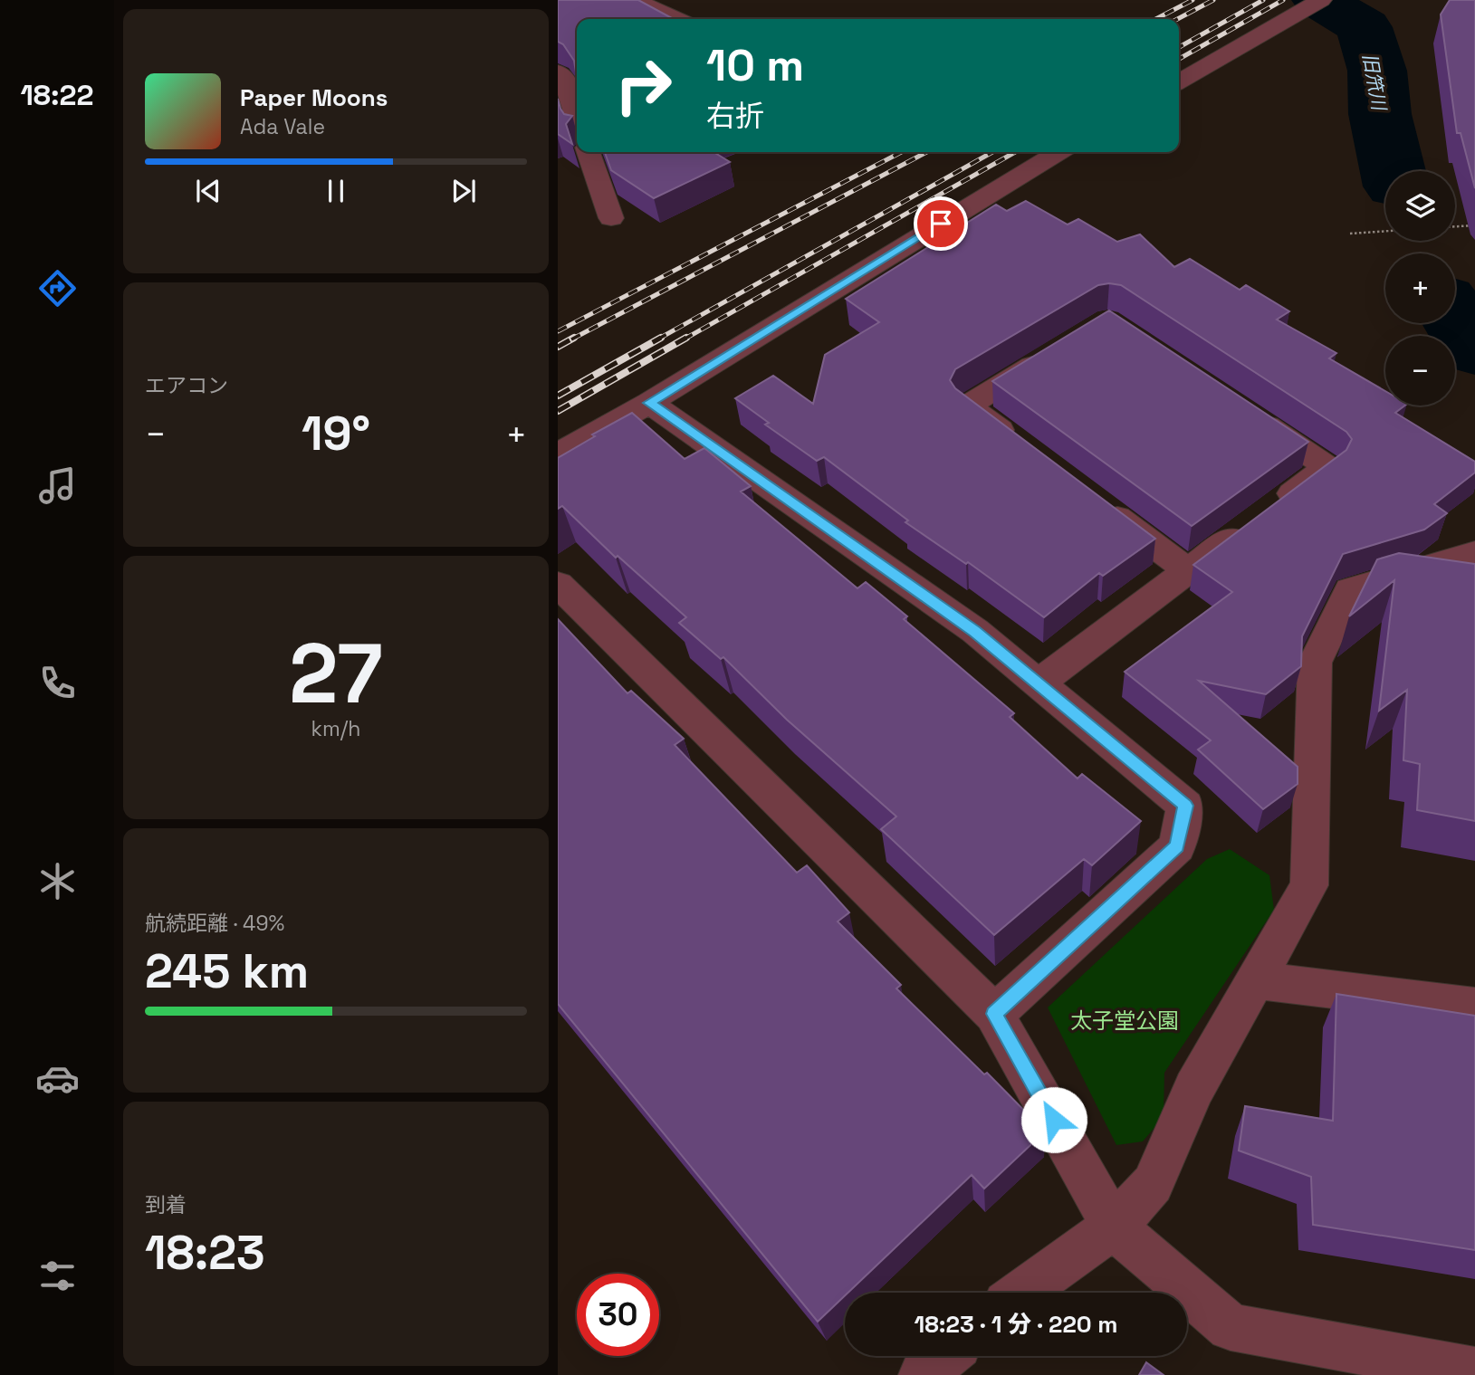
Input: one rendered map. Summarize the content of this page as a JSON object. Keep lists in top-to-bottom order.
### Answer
{
  "water": ["旧笊川"],
  "parks": ["太子堂公園"],
  "page": {
    "tabs": "18:22",
    "turn": ["10 m", "右折"],
    "song": ["Paper Moons", "Ada Vale"],
    "map_buttons": ["+", "−"],
    "tile": [
      "エアコン",
      ["27", "km/h"],
      ["航続距離 · 49%", "245 km"],
      ["到着", "18:23"]
    ],
    "heat": ["−", "19°", "+"],
    "limit": "30",
    "trip": "18:23 · 1 分 · 220 m"
  }
}
